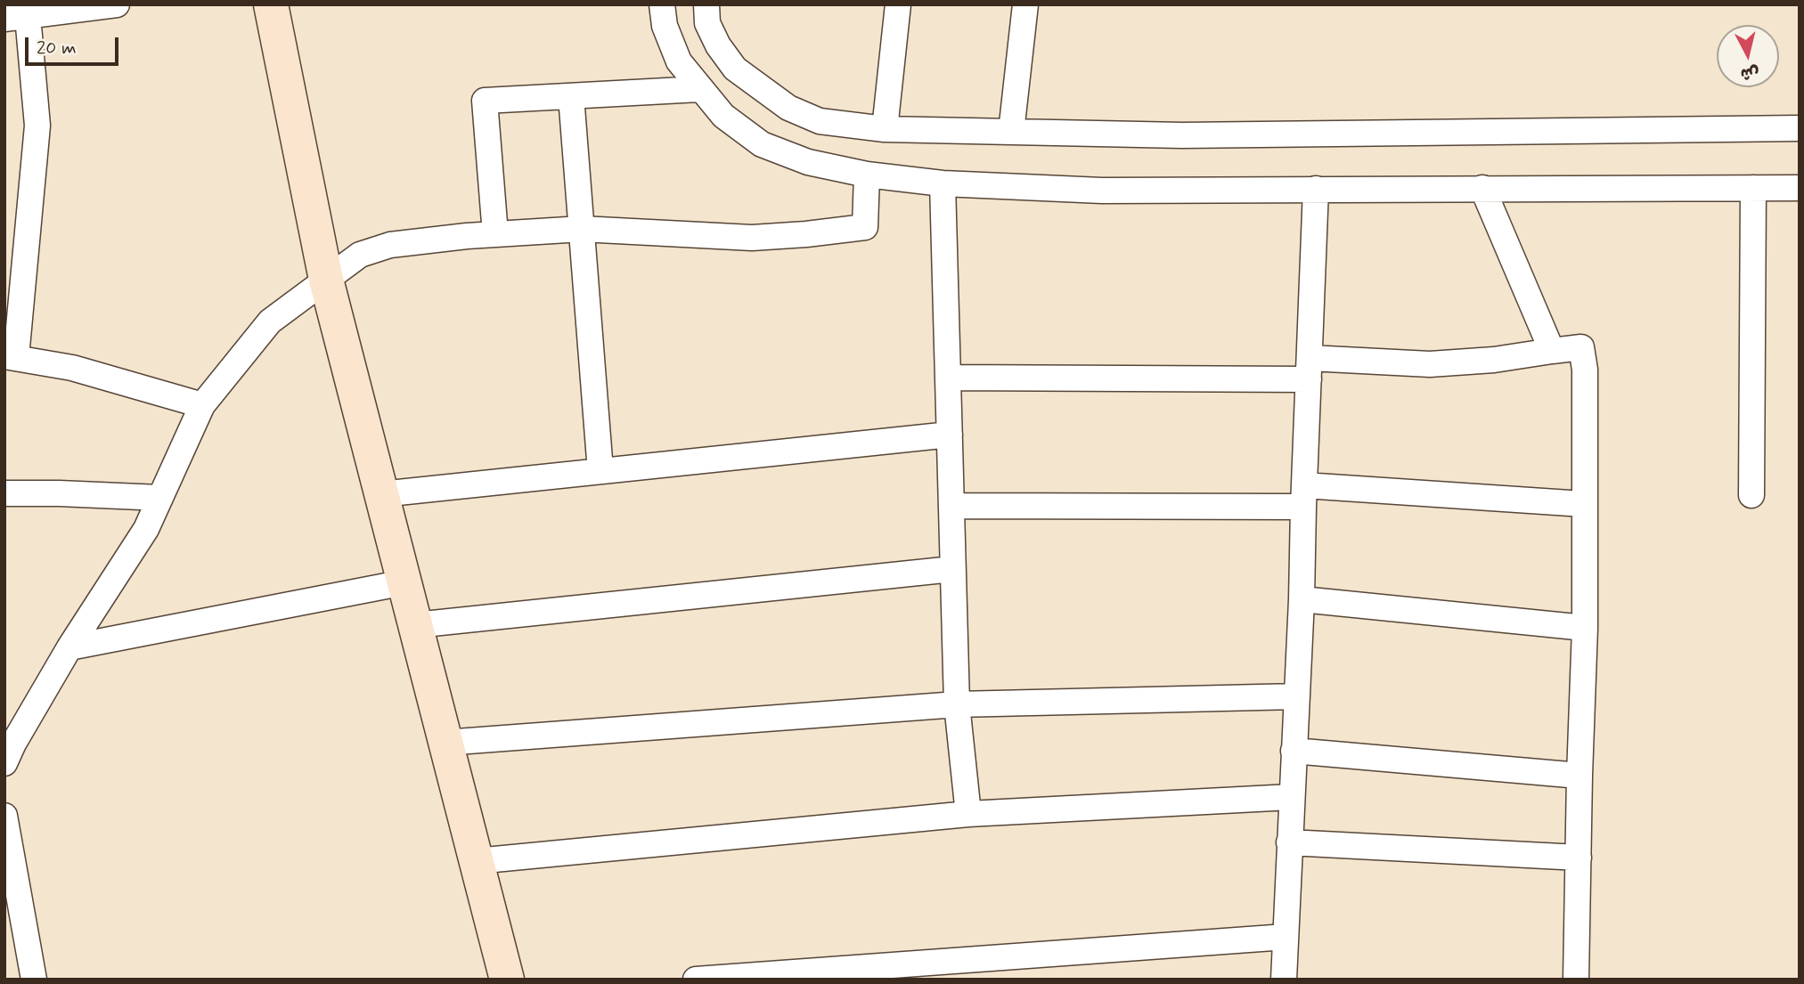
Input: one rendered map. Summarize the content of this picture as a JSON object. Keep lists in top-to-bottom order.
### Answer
{
  "scale_bar": "20 m",
  "north": "bottom"
}
